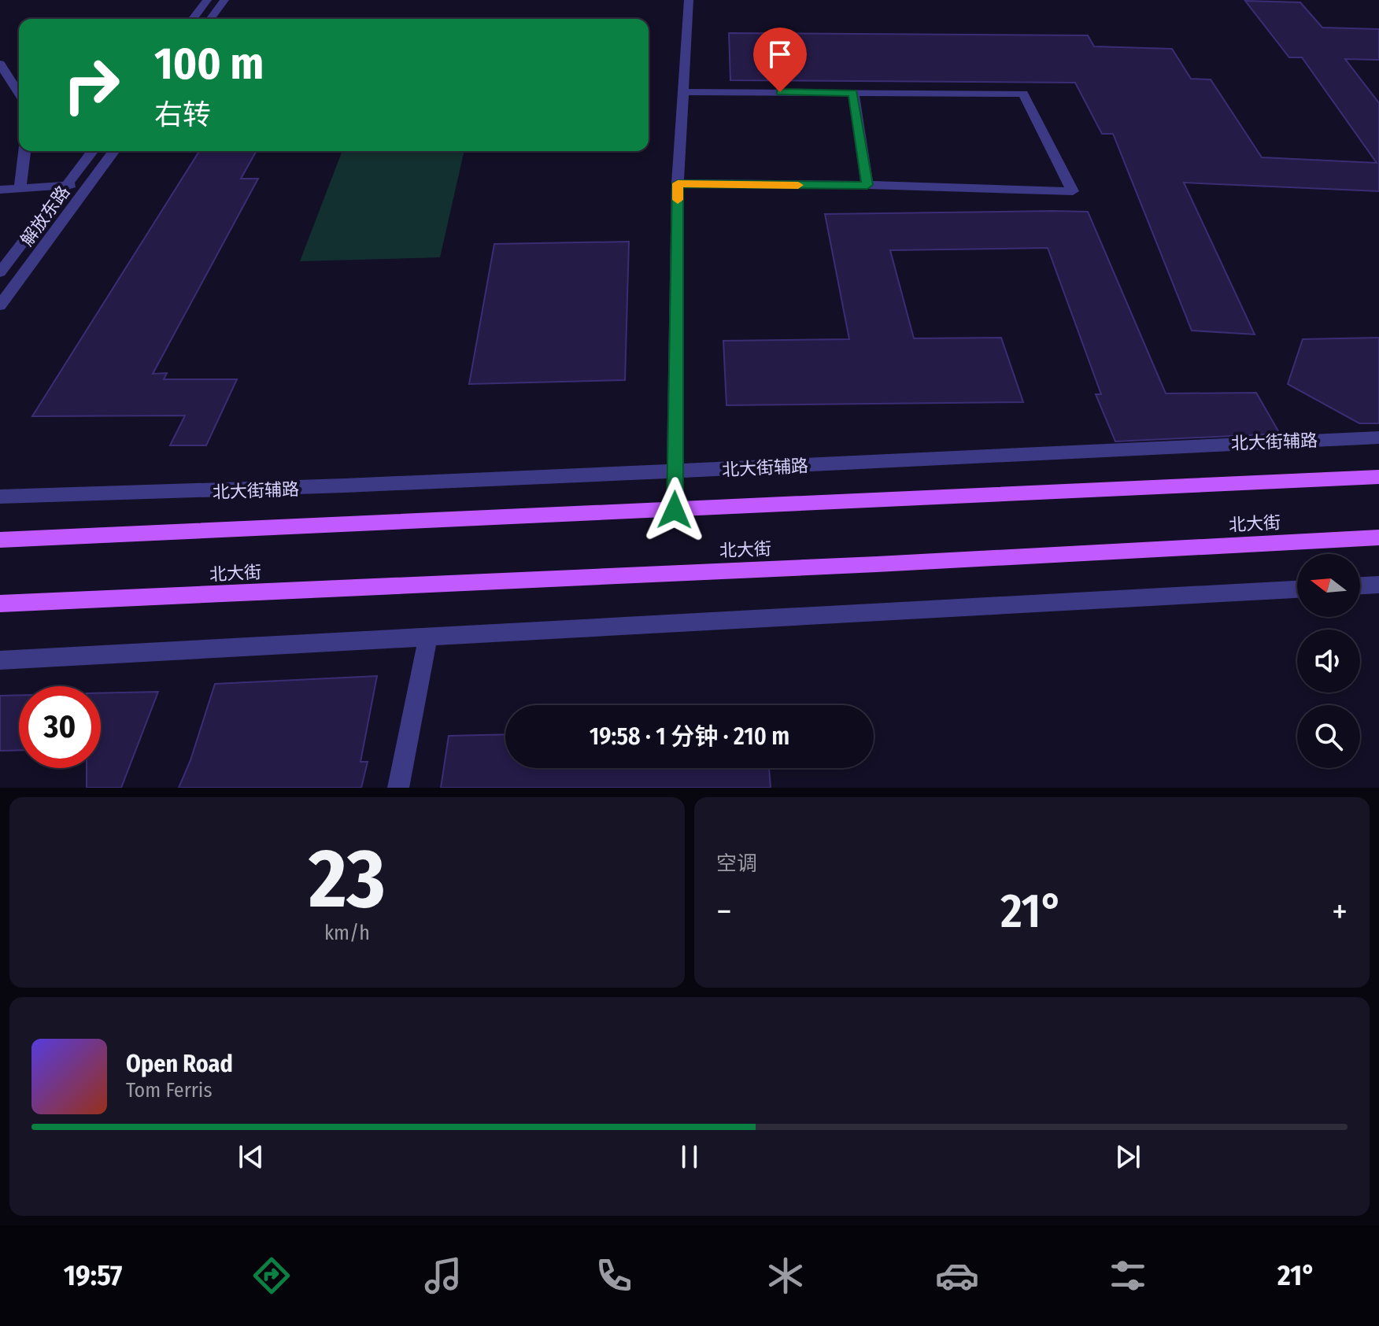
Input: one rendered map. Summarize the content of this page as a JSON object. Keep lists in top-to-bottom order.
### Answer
{
  "streets": {
    "main road": ["北大街"],
    "street": ["解放东路", "北大街辅路"]
  },
  "north": "left",
  "page": {
    "turn": ["100 m", "右转"],
    "limit": "30",
    "trip": "19:58 · 1 分钟 · 210 m",
    "tile": [
      ["23", "km/h"],
      "空调"
    ],
    "heat": ["−", "21°", "+"],
    "song": ["Open Road", "Tom Ferris"],
    "tabs": ["19:57", "21°"]
  }
}
